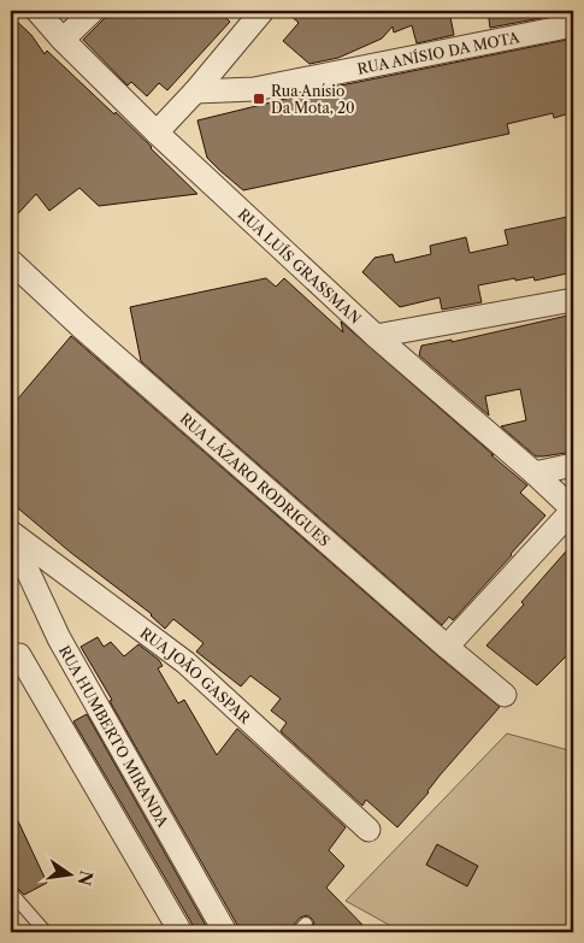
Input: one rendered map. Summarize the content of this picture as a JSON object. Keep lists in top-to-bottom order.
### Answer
{
  "streets": {
    "street": [
      "RUA ANÍSIO DA MOTA",
      "RUA LUÍS GRASSMAN",
      "RUA LÁZARO RODRIGUES",
      "RUA JOÃO GASPAR",
      "RUA HUMBERTO MIRANDA"
    ]
  },
  "crossings": [
    ["RUA JOÃO GASPAR", "RUA HUMBERTO MIRANDA"]
  ],
  "places": {
    "transit": ["Rua Anísio Da Mota, 20"]
  },
  "north": "right"
}
